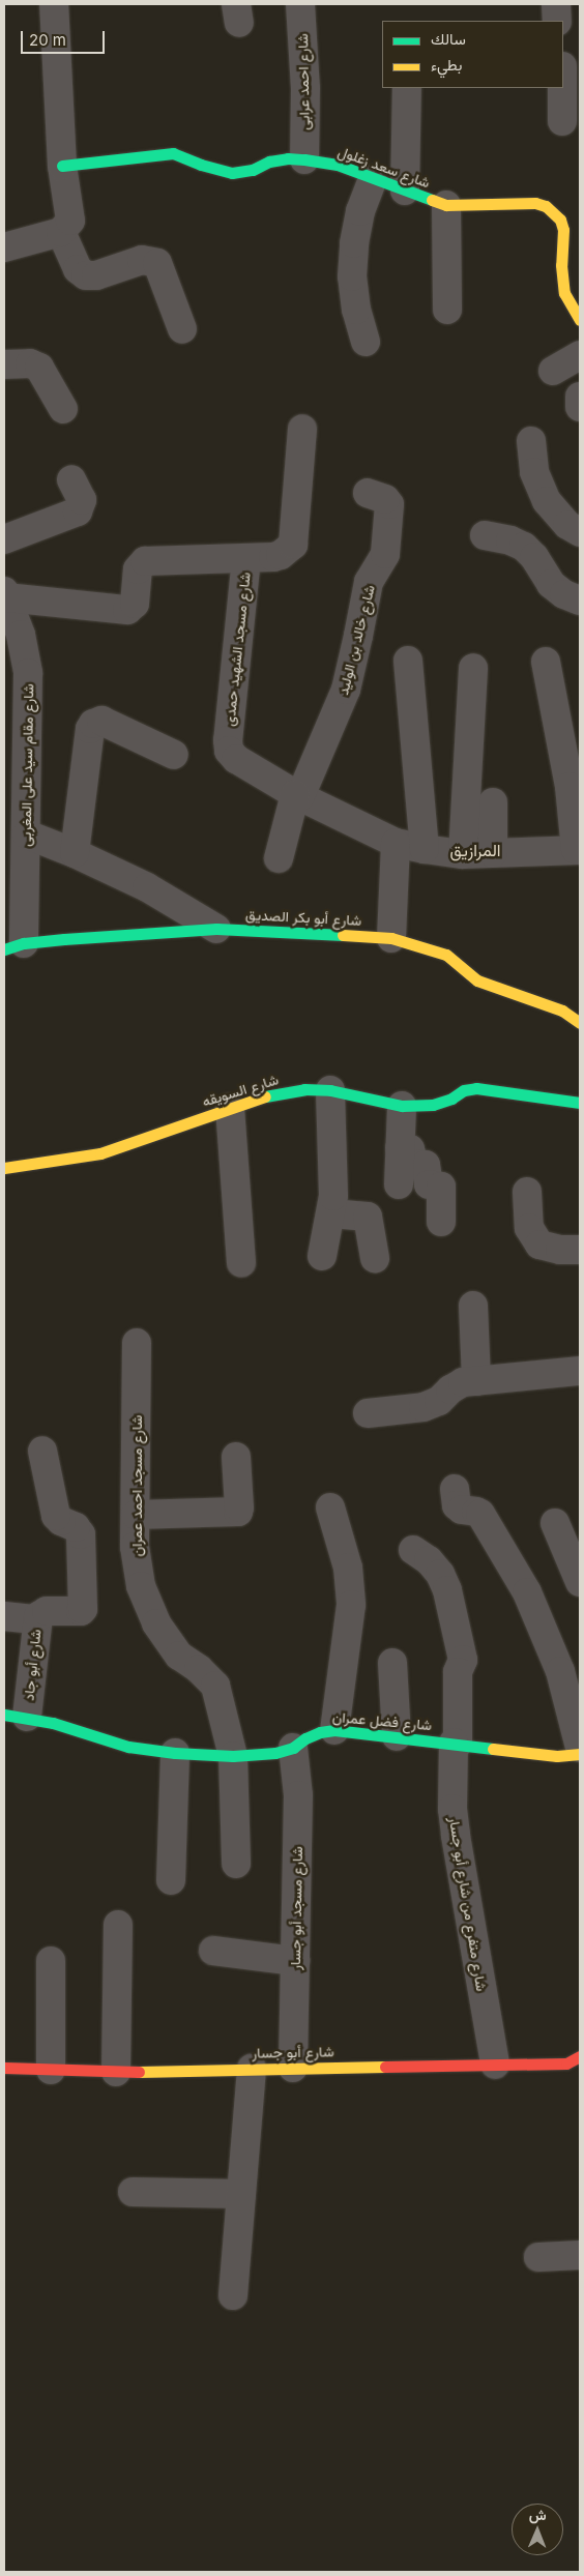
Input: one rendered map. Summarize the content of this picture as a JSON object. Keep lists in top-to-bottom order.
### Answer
{
  "streets": {
    "street": [
      "شارع احمد عرابى",
      "شارع سعد زغلول",
      "شارع خالد بن الوليد",
      "شارع مسجد الشهيد حمدى",
      "شارع مقام سيد على المغربى",
      "شارع أبو بكر الصديق",
      "شارع السويقه",
      "شارع مسجد احمد عمران",
      "شارع أبو جاد",
      "شارع فضل عمران",
      "شارع متفرع من شارع أبو جسار",
      "شارع مسجد أبو جسار",
      "شارع أبو جسار"
    ]
  },
  "crossings": [
    ["شارع احمد عرابى", "شارع سعد زغلول"],
    ["شارع خالد بن الوليد", "شارع مسجد الشهيد حمدى"],
    ["شارع مقام سيد على المغربى", "شارع أبو بكر الصديق"],
    ["شارع مسجد احمد عمران", "شارع فضل عمران"],
    ["شارع أبو جاد", "شارع فضل عمران"],
    ["شارع فضل عمران", "شارع متفرع من شارع أبو جسار"],
    ["شارع فضل عمران", "شارع مسجد أبو جسار"],
    ["شارع متفرع من شارع أبو جسار", "شارع أبو جسار"],
    ["شارع مسجد أبو جسار", "شارع أبو جسار"]
  ],
  "districts": ["المرازيق"],
  "legend": ["سالك", "بطيء"],
  "scale_bar": "20 m",
  "north": "top"
}
